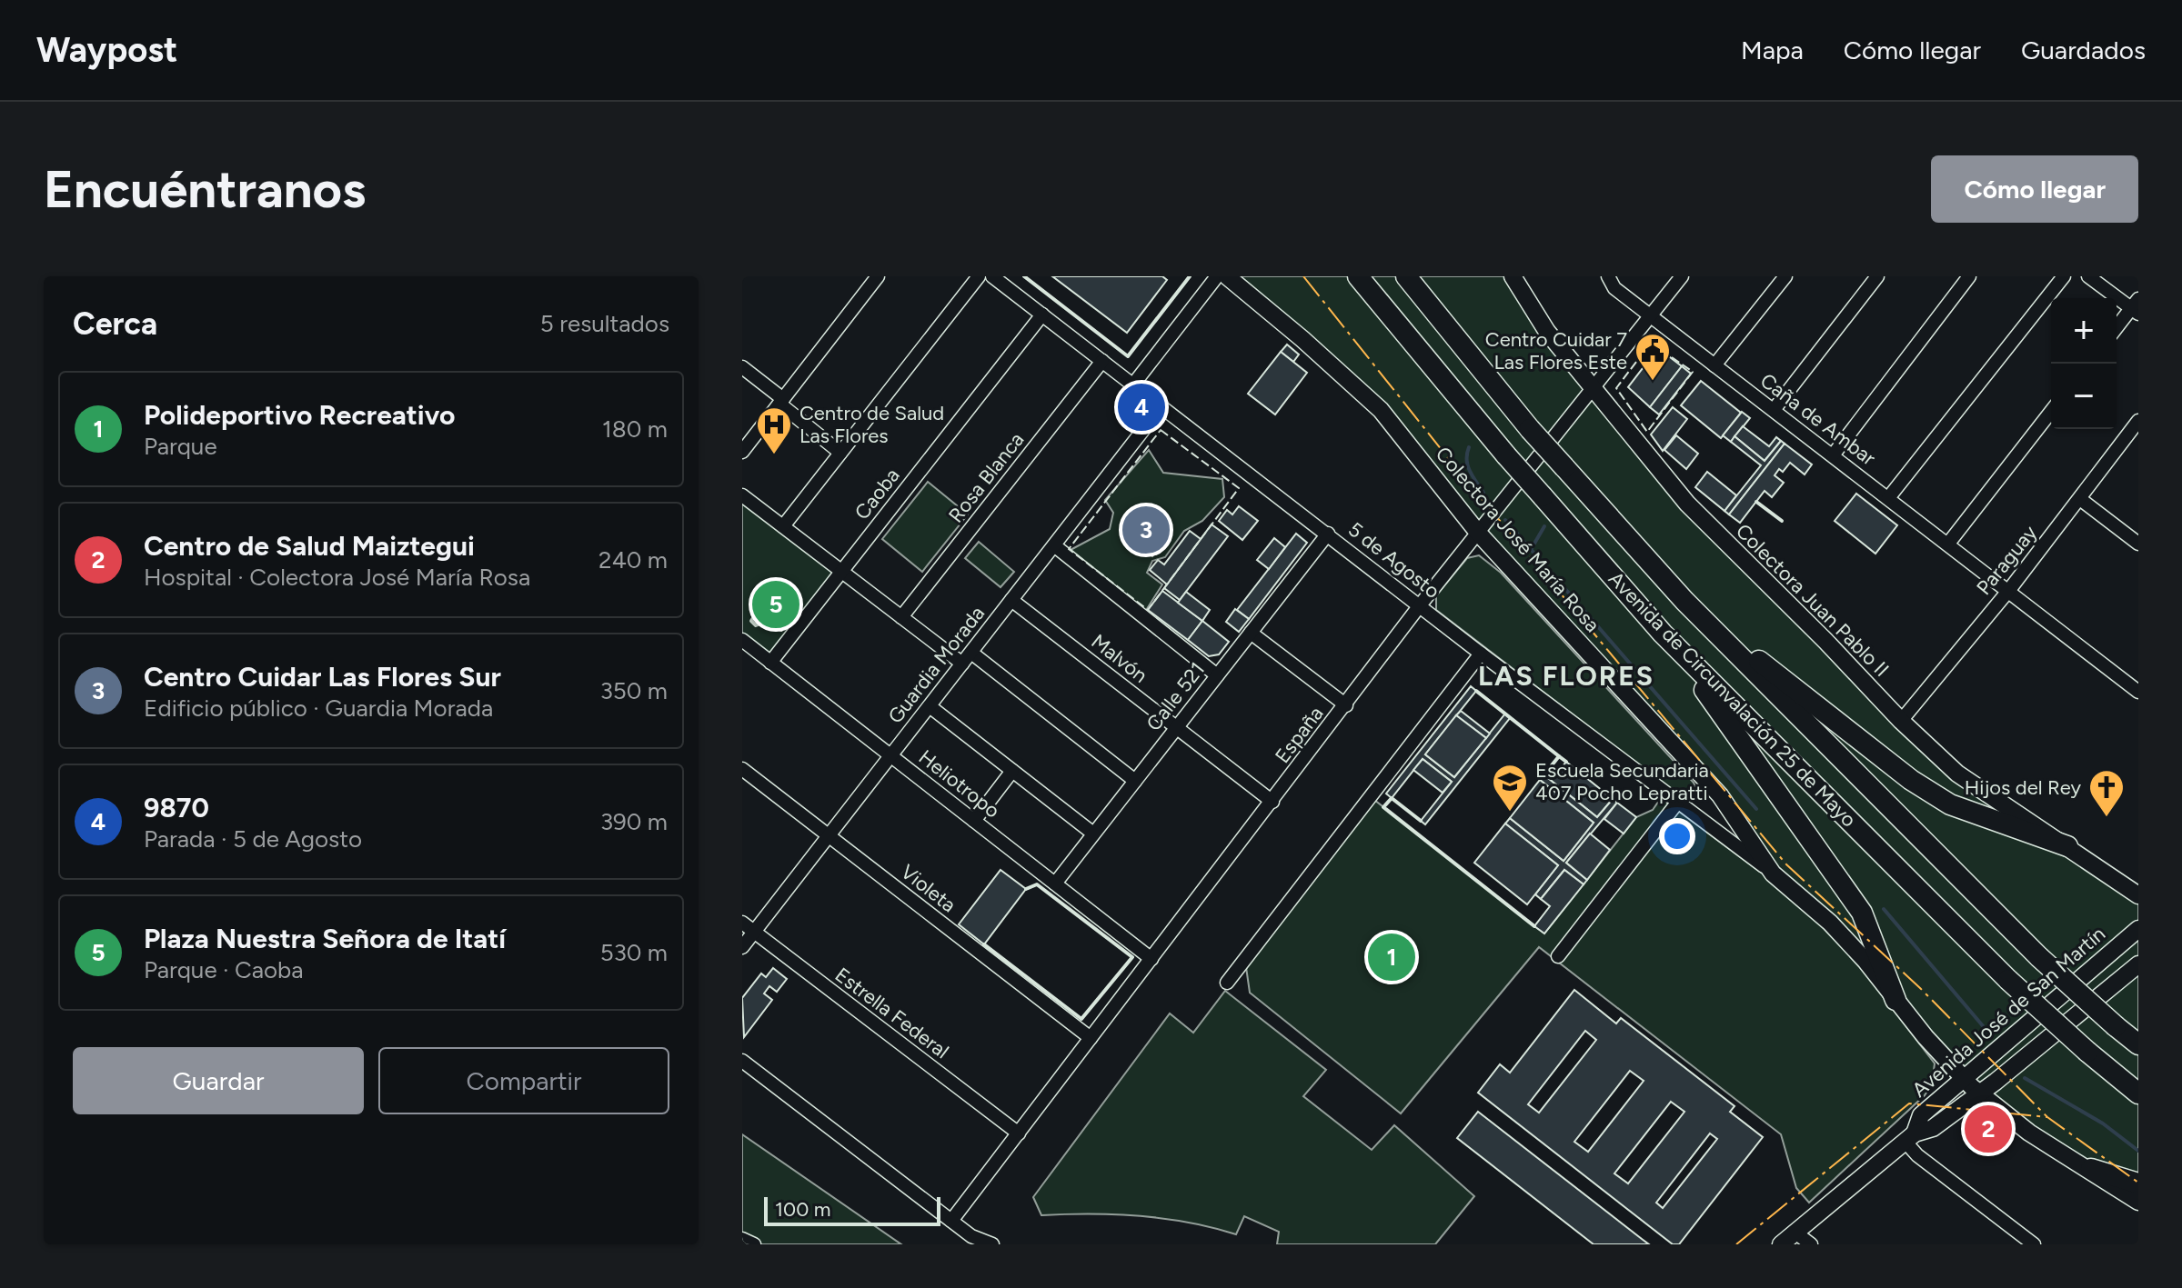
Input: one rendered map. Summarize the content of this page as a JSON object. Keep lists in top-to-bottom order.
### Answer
{
  "streets": {
    "highway": ["Avenida de Circunvalación 25 de Mayo"],
    "main road": ["Colectora José María Rosa", "Colectora Juan Pablo II", "Avenida José de San Martín"],
    "street": [
      "Caña de Ambar",
      "Rosa Blanca",
      "Caoba",
      "5 de Agosto",
      "Paraguay",
      "Malvón",
      "Guardia Morada",
      "Calle 521",
      "España",
      "Heliotropo",
      "Violeta",
      "Estrella Federal"
    ]
  },
  "crossings": [
    ["Caña de Ambar", "Paraguay"],
    ["Caña de Ambar", "España"],
    ["Rosa Blanca", "5 de Agosto"],
    ["Caoba", "5 de Agosto"],
    ["Caoba", "Heliotropo"],
    ["Colectora José María Rosa", "5 de Agosto"],
    ["Colectora José María Rosa", "España"],
    ["Colectora José María Rosa", "Avenida José de San Martín"],
    ["5 de Agosto", "Guardia Morada"],
    ["5 de Agosto", "Calle 521"],
    ["5 de Agosto", "España"],
    ["Paraguay", "Colectora Juan Pablo II"],
    ["Colectora Juan Pablo II", "España"],
    ["Malvón", "Guardia Morada"],
    ["Malvón", "Calle 521"],
    ["Malvón", "España"],
    ["Guardia Morada", "Heliotropo"],
    ["Guardia Morada", "Violeta"],
    ["Guardia Morada", "Estrella Federal"],
    ["Calle 521", "Heliotropo"],
    ["España", "Heliotropo"],
    ["España", "Violeta"],
    ["España", "Estrella Federal"]
  ],
  "districts": ["LAS FLORES"],
  "places": {
    "public building": ["Centro Cuidar 7 Las Flores Este"],
    "hospital": ["Centro de Salud Las Flores"],
    "school or university": ["Escuela Secundaria 407 Pocho Lepratti"],
    "church": ["Hijos del Rey"]
  },
  "scale_bar": "100 m",
  "page": {
    "header": "Waypost",
    "nav": ["Mapa", "Cómo llegar", "Guardados"],
    "buttons": [
      "Cómo llegar",
      ["Guardar", "Compartir"]
    ],
    "title": "Encuéntranos",
    "heading": ["Cerca", "5 resultados"],
    "map_buttons": ["+", "−"],
    "list": [
      {
        "mark": "1",
        "name": "Polideportivo Recreativo",
        "note": "Parque",
        "value": "180 m"
      },
      {
        "mark": "2",
        "name": "Centro de Salud Maiztegui",
        "note": "Hospital · Colectora José María Rosa",
        "value": "240 m"
      },
      {
        "mark": "3",
        "name": "Centro Cuidar Las Flores Sur",
        "note": "Edificio público · Guardia Morada",
        "value": "350 m"
      },
      {
        "mark": "4",
        "name": "9870",
        "note": "Parada · 5 de Agosto",
        "value": "390 m"
      },
      {
        "mark": "5",
        "name": "Plaza Nuestra Señora de Itatí",
        "note": "Parque · Caoba",
        "value": "530 m"
      }
    ],
    "pins": [
      "4",
      "3",
      "5",
      "1",
      "2"
    ],
    "scale": "100 m"
  }
}
